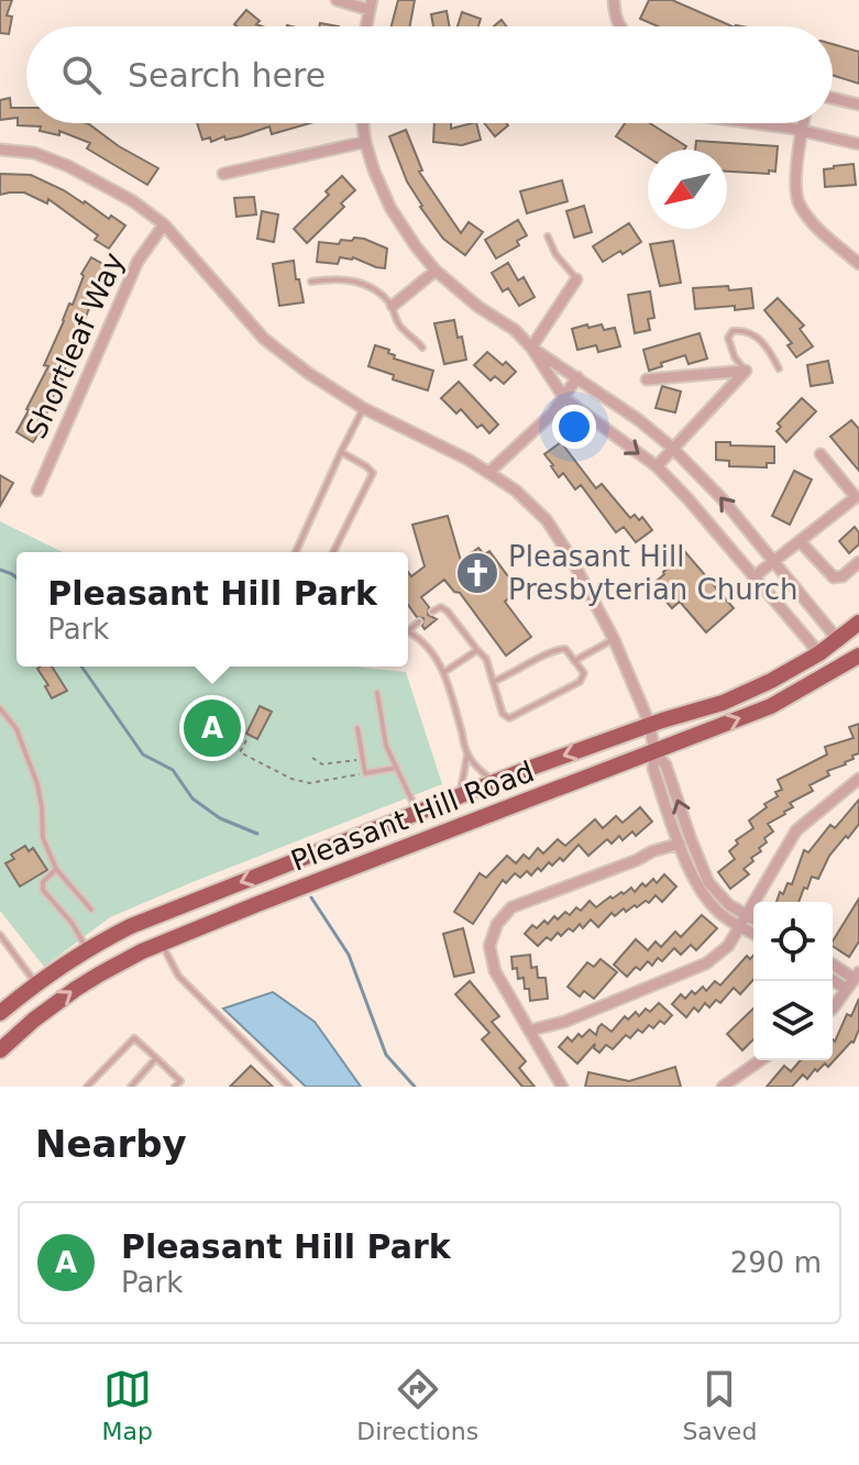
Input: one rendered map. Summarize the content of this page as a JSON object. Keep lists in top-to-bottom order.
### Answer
{
  "streets": {
    "highway": ["Pleasant Hill Road"],
    "street": ["Shortleaf Way"]
  },
  "places": {
    "church": ["Pleasant Hill Presbyterian Church"]
  },
  "north": "bottom left",
  "page": {
    "search": "Search here",
    "popup": ["Pleasant Hill Park", "Park"],
    "pins": "A",
    "heading": "Nearby",
    "list": [
      {
        "mark": "A",
        "name": "Pleasant Hill Park",
        "note": "Park",
        "value": "290 m"
      }
    ],
    "nav": ["Map", "Directions", "Saved"]
  }
}
